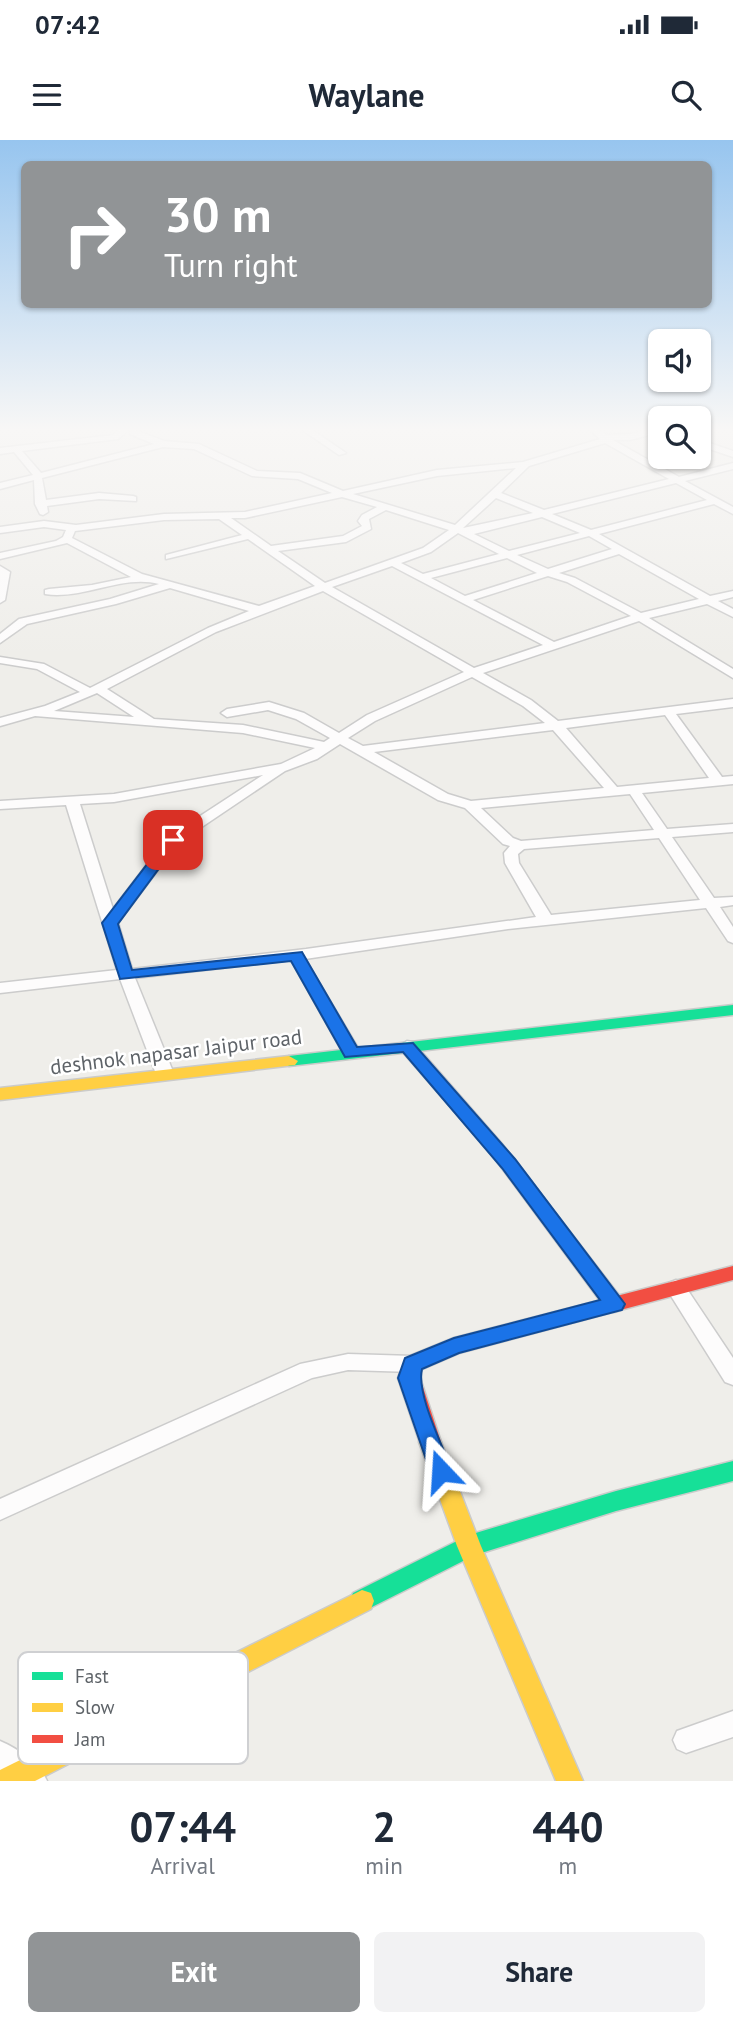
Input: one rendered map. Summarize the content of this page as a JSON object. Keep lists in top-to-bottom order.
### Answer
{
  "streets": {
    "street": ["deshnok napasar Jaipur road"]
  },
  "legend": ["Fast", "Slow", "Jam"],
  "page": {
    "status": "07:42",
    "header": "Waylane",
    "turn": ["30 m", "Turn right"],
    "eta": [
      "07:44",
      "Arrival",
      "2",
      "min",
      "440",
      "m"
    ],
    "buttons": ["Exit", "Share"]
  }
}
